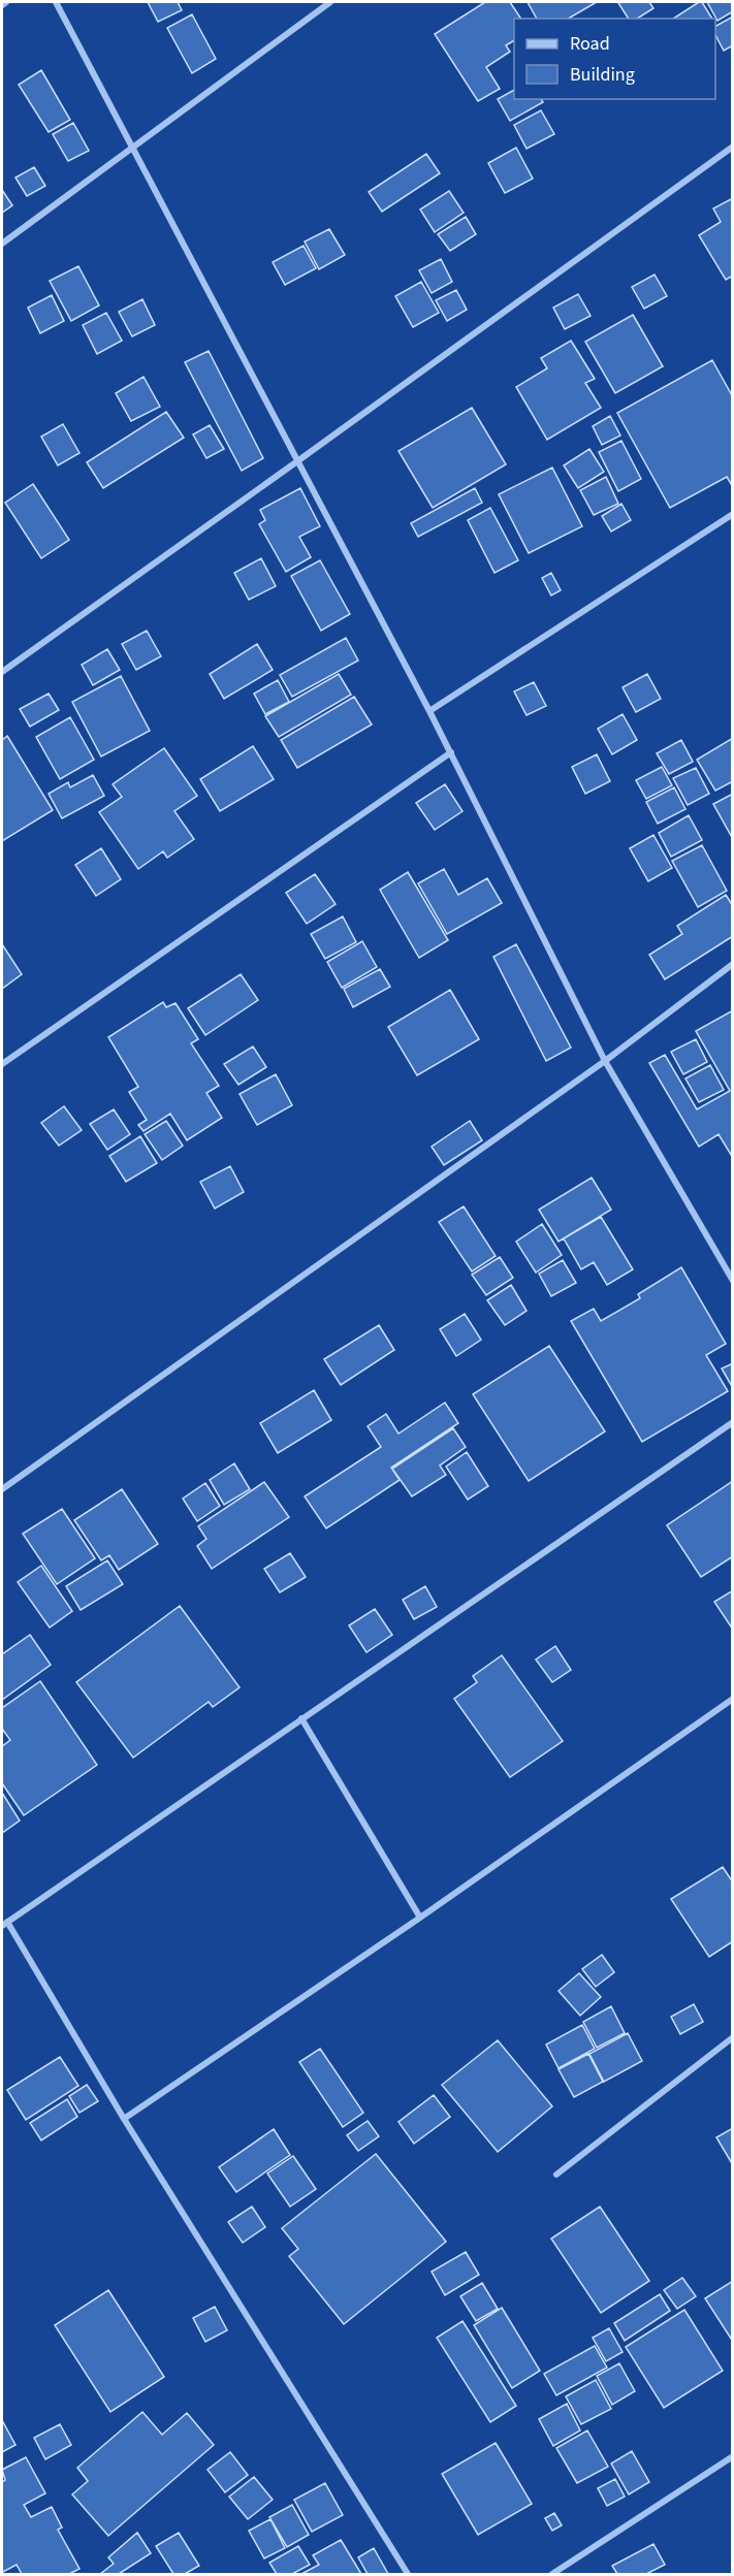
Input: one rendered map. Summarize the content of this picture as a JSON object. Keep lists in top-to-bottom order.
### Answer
{
  "legend": ["Road", "Building"]
}
